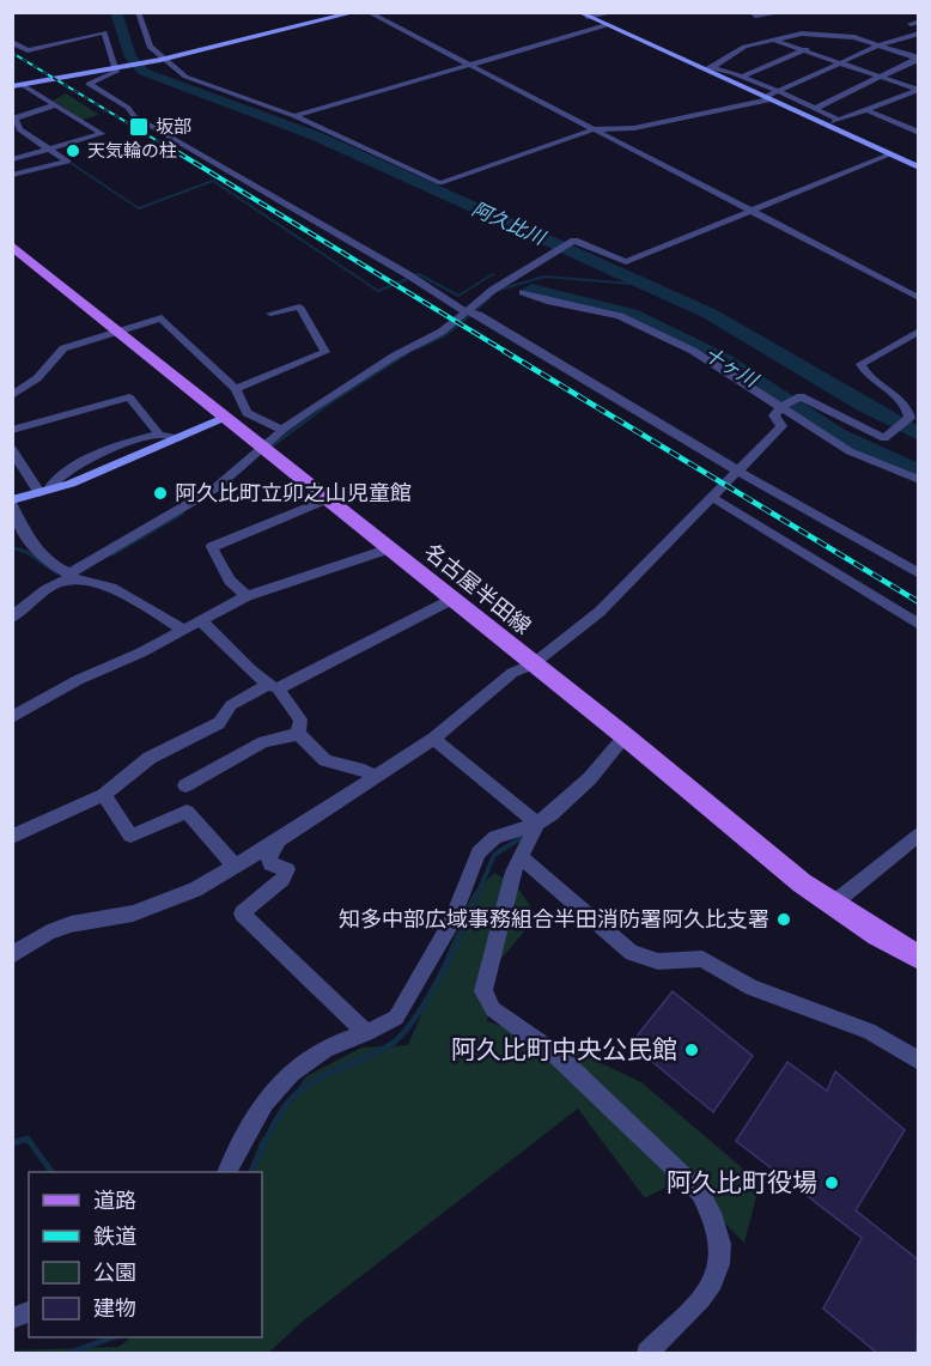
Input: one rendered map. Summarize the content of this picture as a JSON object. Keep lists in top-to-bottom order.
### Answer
{
  "streets": {
    "main road": ["名古屋半田線"]
  },
  "water": ["阿久比川", "十ヶ川"],
  "places": {
    "transit": ["坂部"],
    "other": [
      "天気輪の柱",
      "阿久比町立卯之山児童館",
      "知多中部広域事務組合半田消防署阿久比支署",
      "阿久比町中央公民館",
      "阿久比町役場"
    ]
  },
  "legend": [
    "道路",
    "鉄道",
    "公園",
    "建物"
  ]
}
